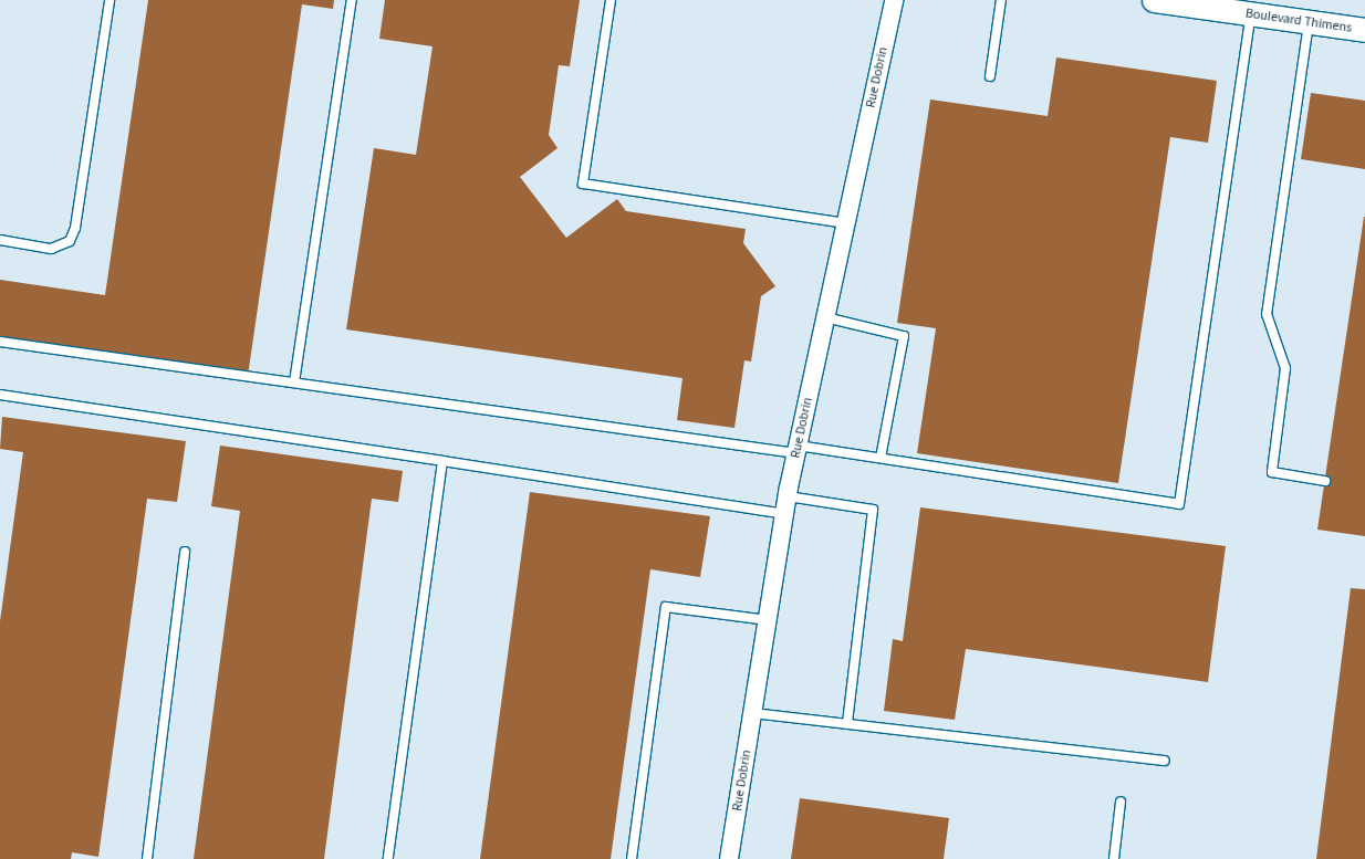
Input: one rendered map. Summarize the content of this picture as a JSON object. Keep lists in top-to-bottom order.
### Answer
{
  "streets": {
    "street": ["Boulevard Thimens", "Rue Dobrin"]
  }
}
